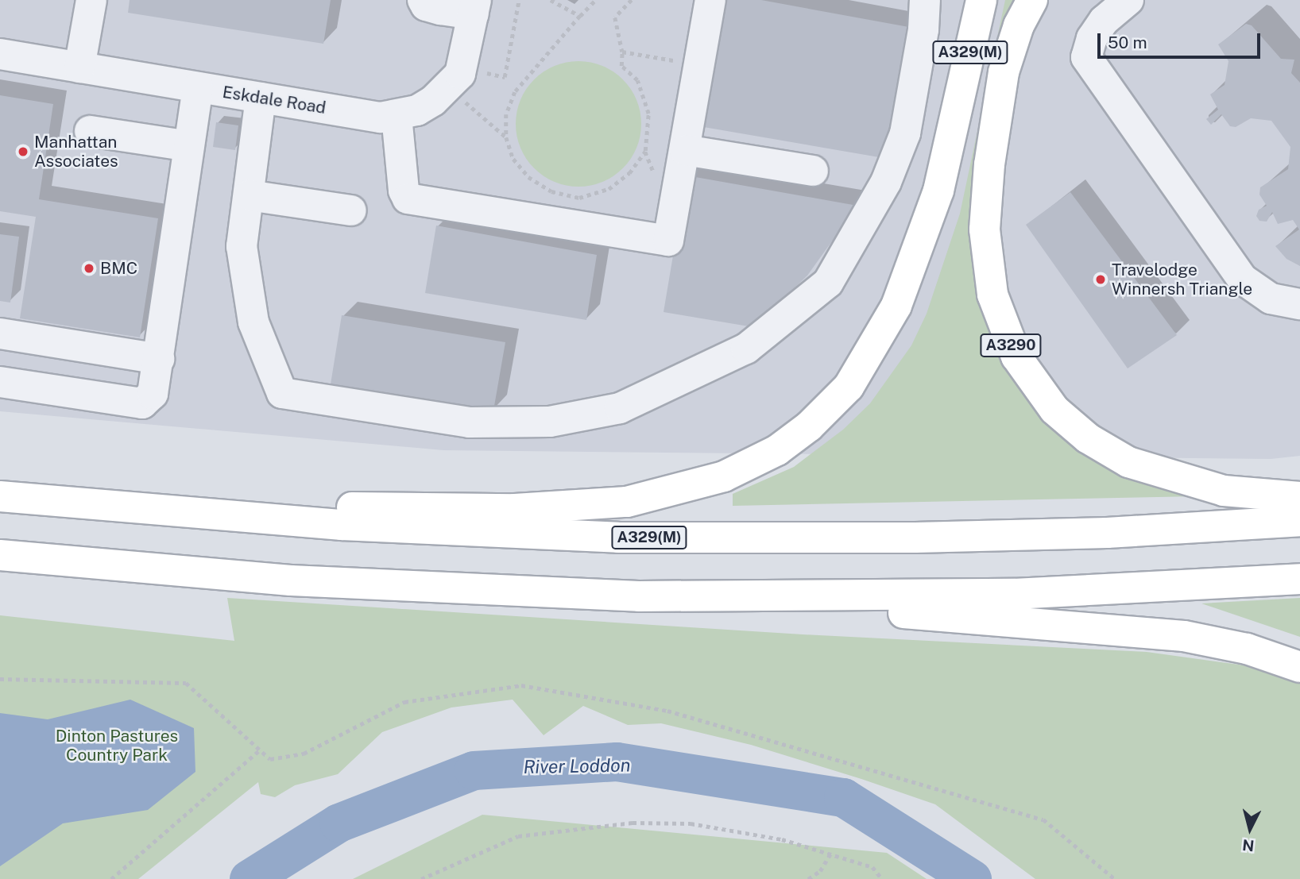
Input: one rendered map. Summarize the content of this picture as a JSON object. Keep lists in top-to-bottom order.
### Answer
{
  "streets": {
    "main road": ["A329(M)", "A3290"],
    "street": ["Eskdale Road"]
  },
  "water": ["River Loddon"],
  "parks": ["Dinton Pastures Country Park"],
  "places": ["Manhattan Associates", "BMC", "Travelodge Winnersh Triangle"],
  "scale_bar": "50 m",
  "north": "bottom"
}
